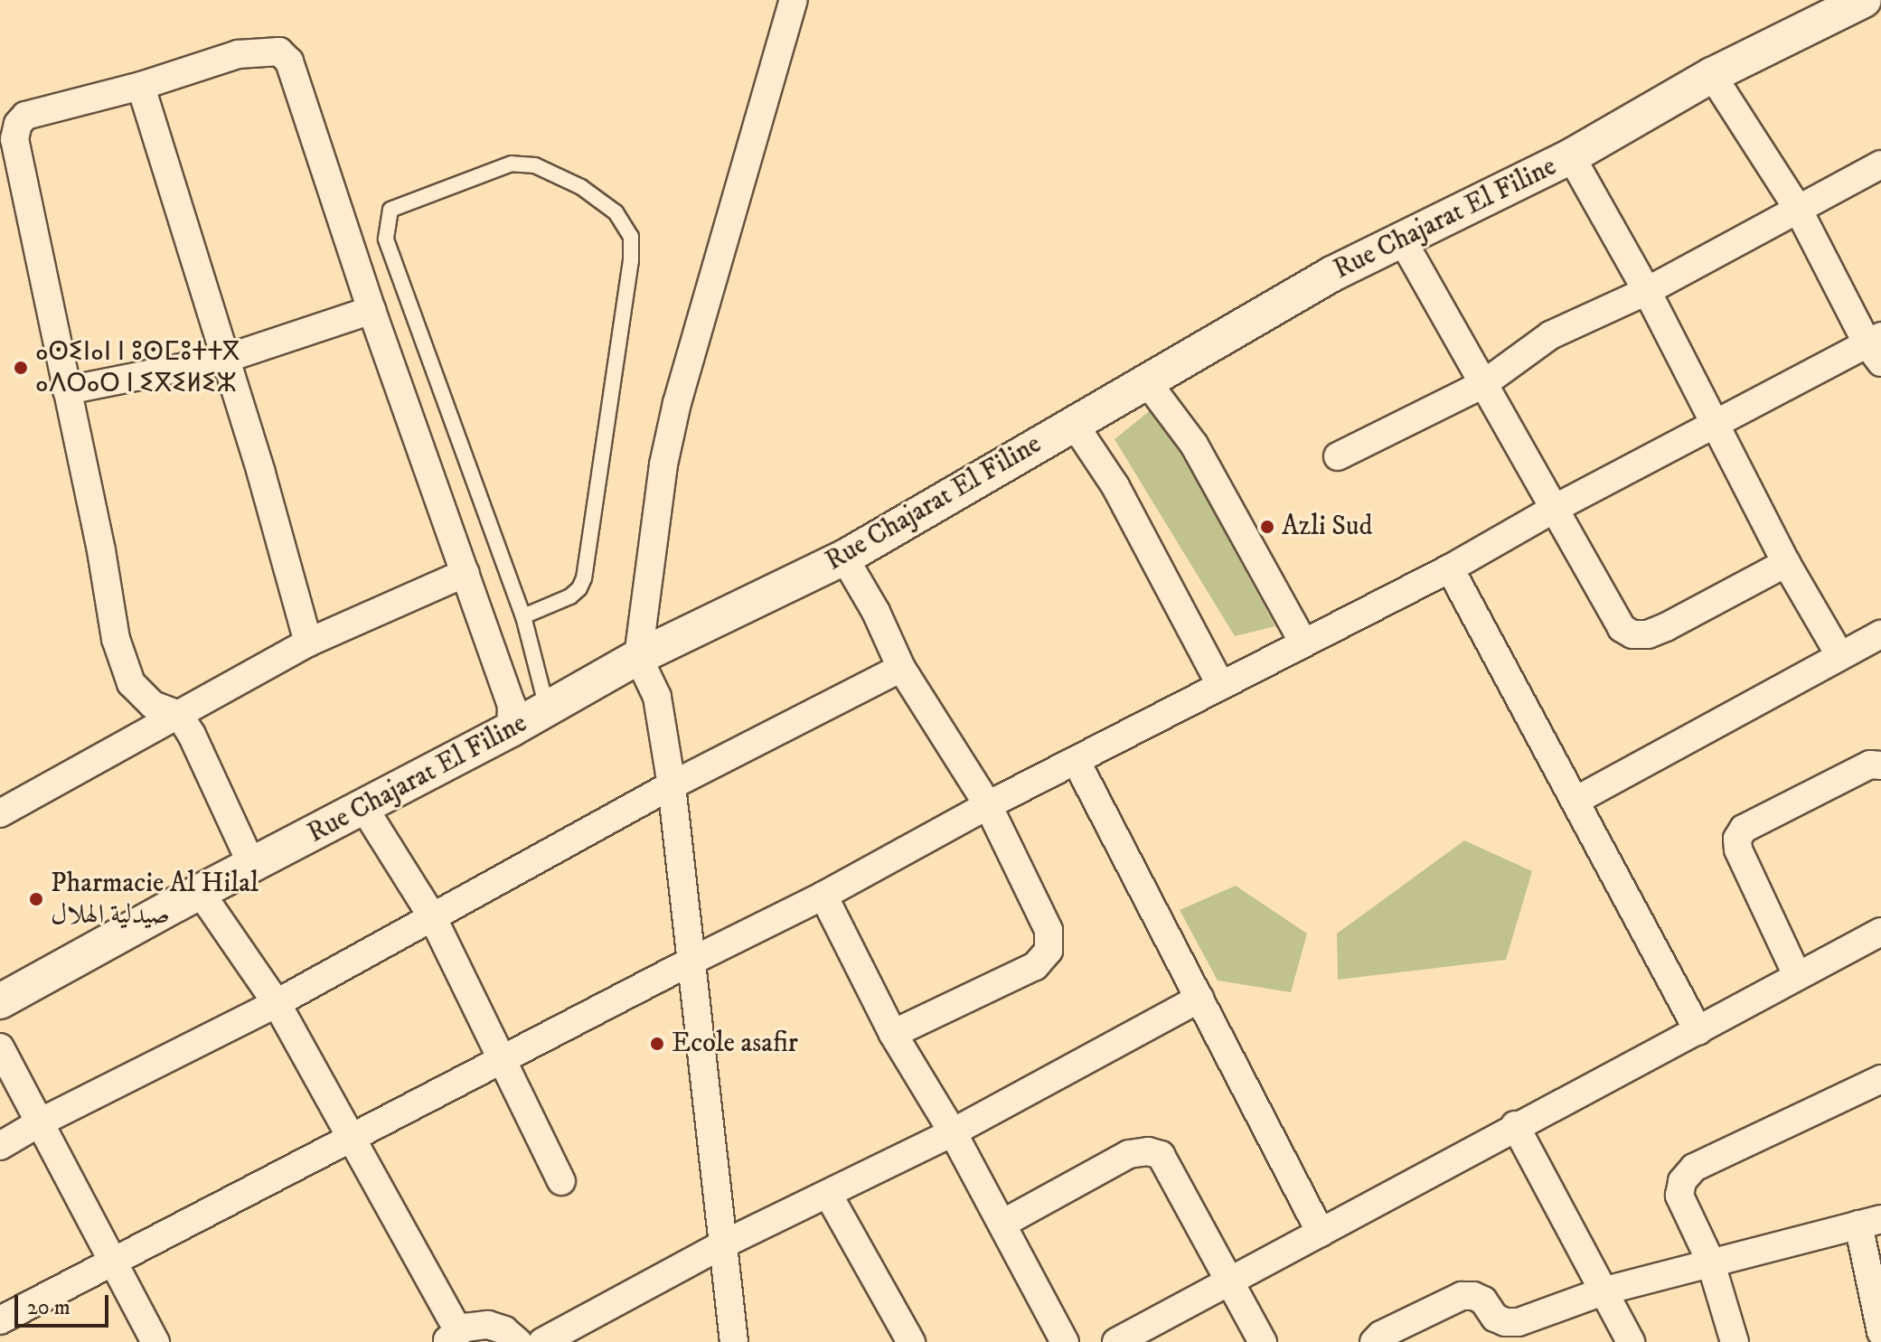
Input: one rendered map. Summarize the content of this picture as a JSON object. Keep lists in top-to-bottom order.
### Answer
{
  "streets": {
    "street": ["Rue Chajarat El Filine"]
  },
  "places": [
    "ⴰⵙⵉⵏⴰⵏ ⵏ ⵓⵙⵎⵓⵜⵜⴳ ⴰⴷⵔⴰⵔ ⵏ ⵉⴳⵉⵍⵉⵣ",
    "Azli Sud",
    "Pharmacie Al Hilal صيدلية الهلال",
    "Ecole asafir"
  ],
  "scale_bar": "20 m"
}
